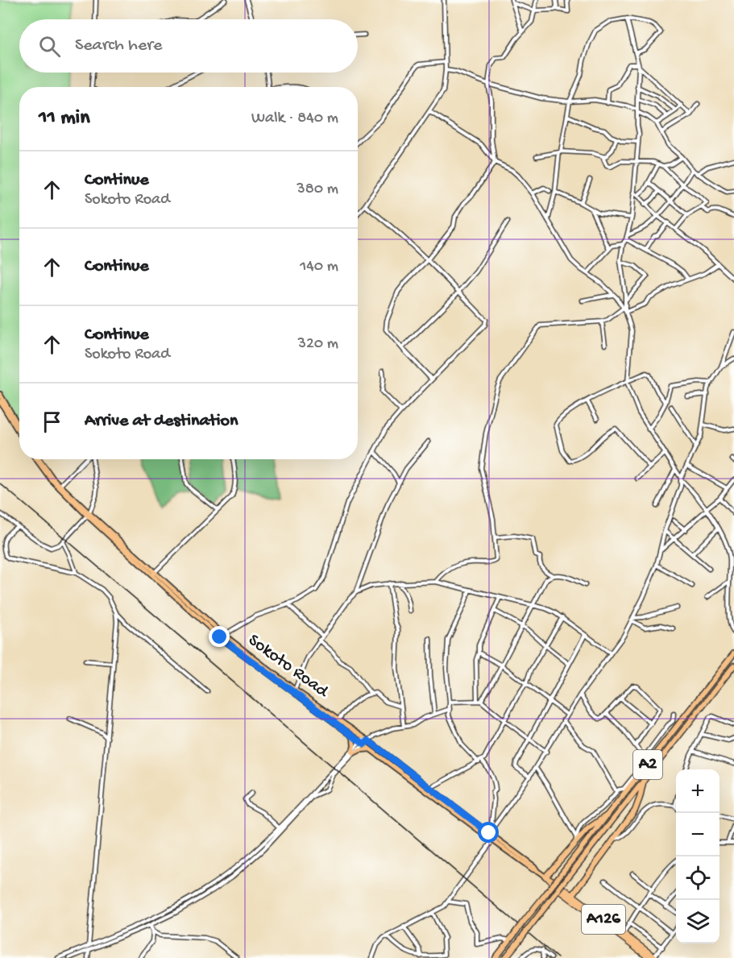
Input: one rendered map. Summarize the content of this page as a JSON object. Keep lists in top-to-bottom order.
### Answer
{
  "streets": {
    "highway": ["A2", "A126"],
    "main road": ["Sokoto Road"]
  },
  "crossings": [
    ["Sokoto Road", "A126"]
  ],
  "page": {
    "search": "Search here",
    "heading": ["11 min", "Walk · 840 m"],
    "list": [
      ["Continue", "Sokoto Road", "380 m"],
      ["Continue", "140 m"],
      ["Continue", "Sokoto Road", "320 m"],
      "Arrive at destination"
    ],
    "map_buttons": ["+", "−"]
  }
}
